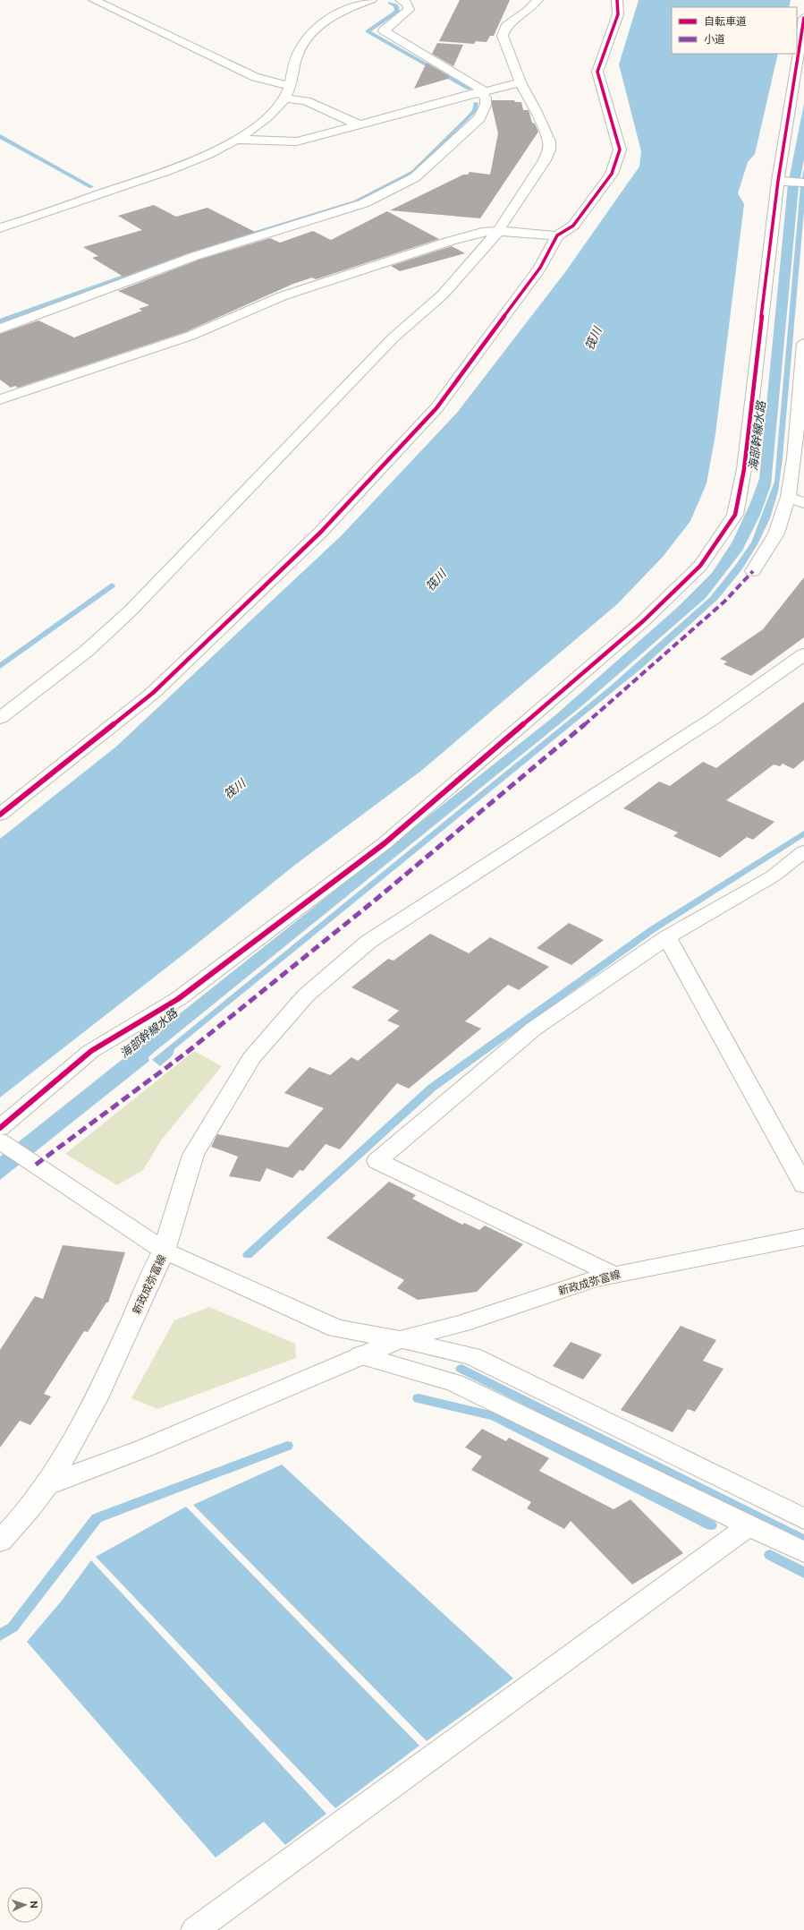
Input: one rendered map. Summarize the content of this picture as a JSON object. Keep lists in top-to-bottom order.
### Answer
{
  "streets": {
    "street": ["新政成弥富線"]
  },
  "water": ["筏川", "海部幹線水路"],
  "legend": ["自転車道", "小道"],
  "north": "right"
}
